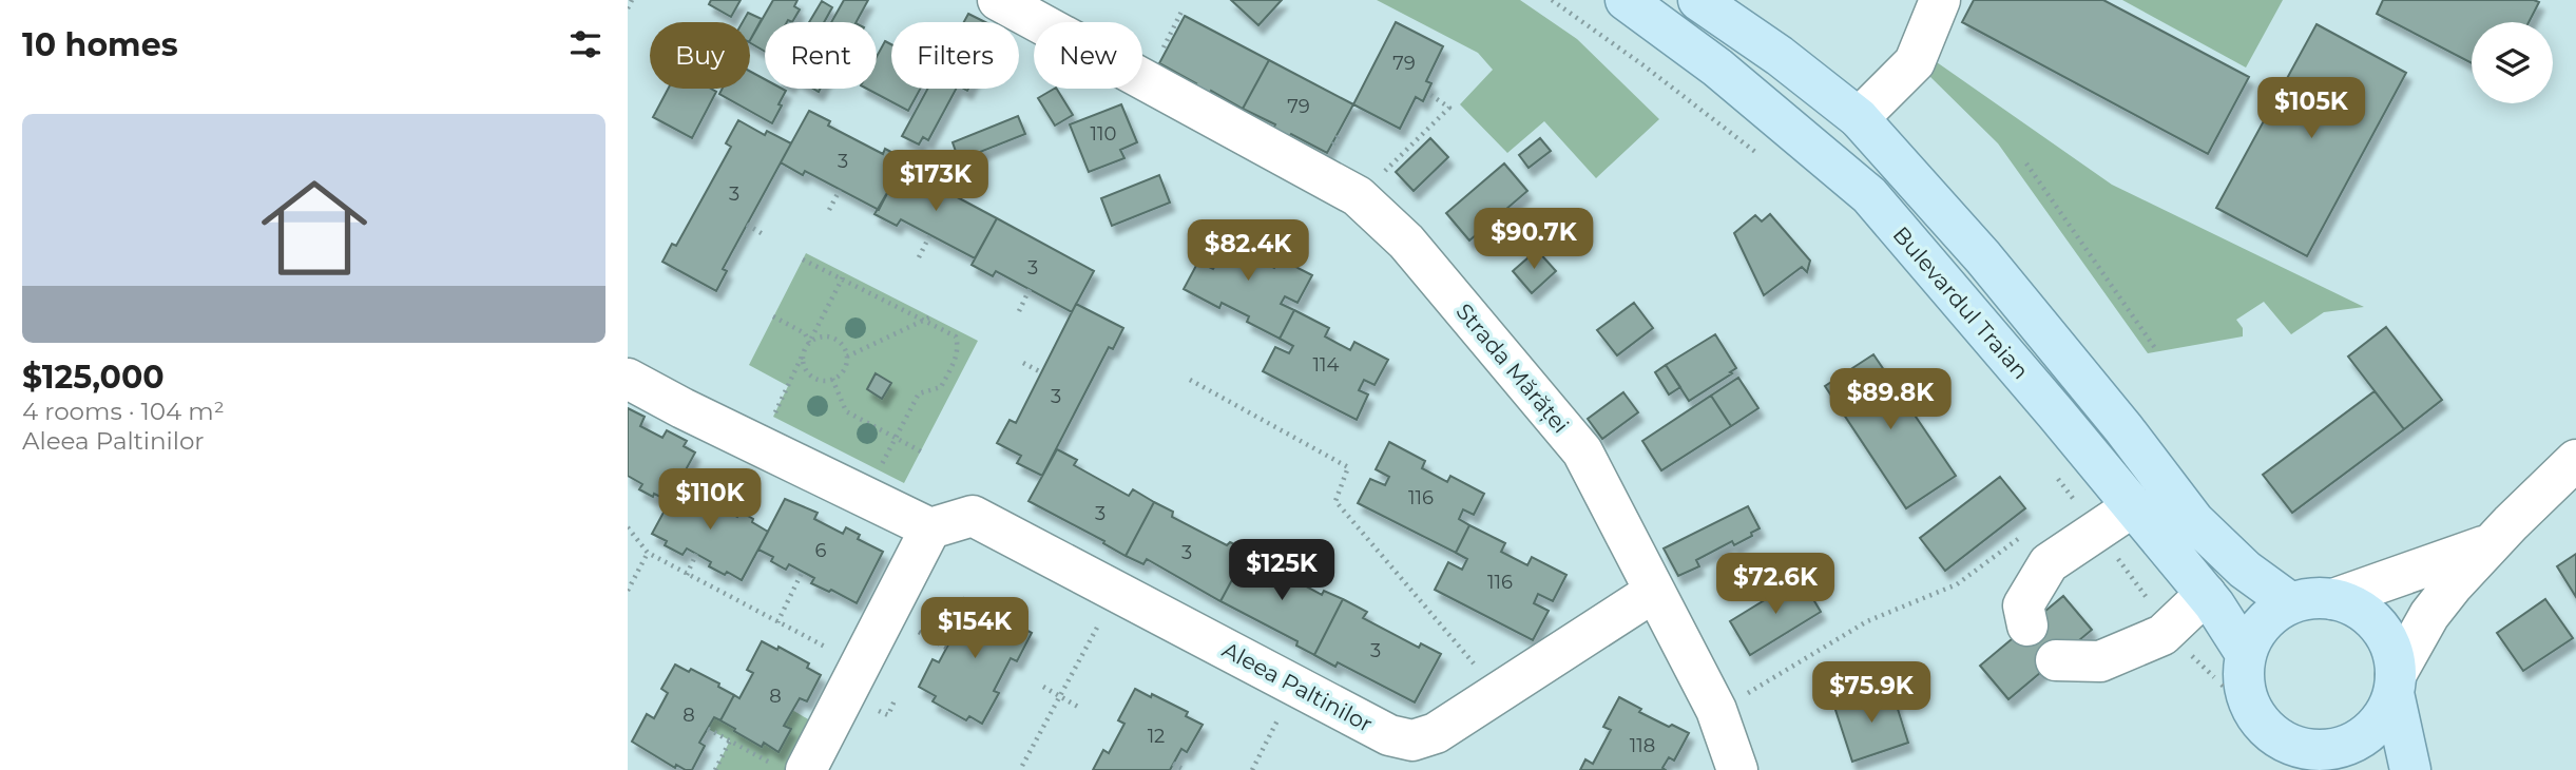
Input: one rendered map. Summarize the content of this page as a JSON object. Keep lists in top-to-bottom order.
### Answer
{
  "streets": {
    "main road": ["Bulevardul Traian"],
    "street": ["Strada Mărăței", "Aleea Paltinilor"]
  },
  "crossings": [
    ["Strada Mărăței", "Aleea Paltinilor"]
  ],
  "house_numbers": [
    "79",
    "79",
    "110",
    "3",
    "3",
    "3",
    "114",
    "3",
    "116",
    "3",
    "6",
    "3",
    "116",
    "3",
    "8",
    "8",
    "12",
    "118"
  ],
  "page": {
    "heading": "10 homes",
    "chip": [
      "Buy",
      "Rent",
      "Filters",
      "New"
    ],
    "price": [
      "$105K",
      "$173K",
      "$90.7K",
      "$82.4K",
      "$89.8K",
      "$110K",
      "$125K",
      "$72.6K",
      "$154K",
      "$75.9K"
    ],
    "list": [
      {
        "name": "$125,000",
        "note": "4 rooms · 104 m² · Aleea Paltinilor"
      }
    ]
  }
}
